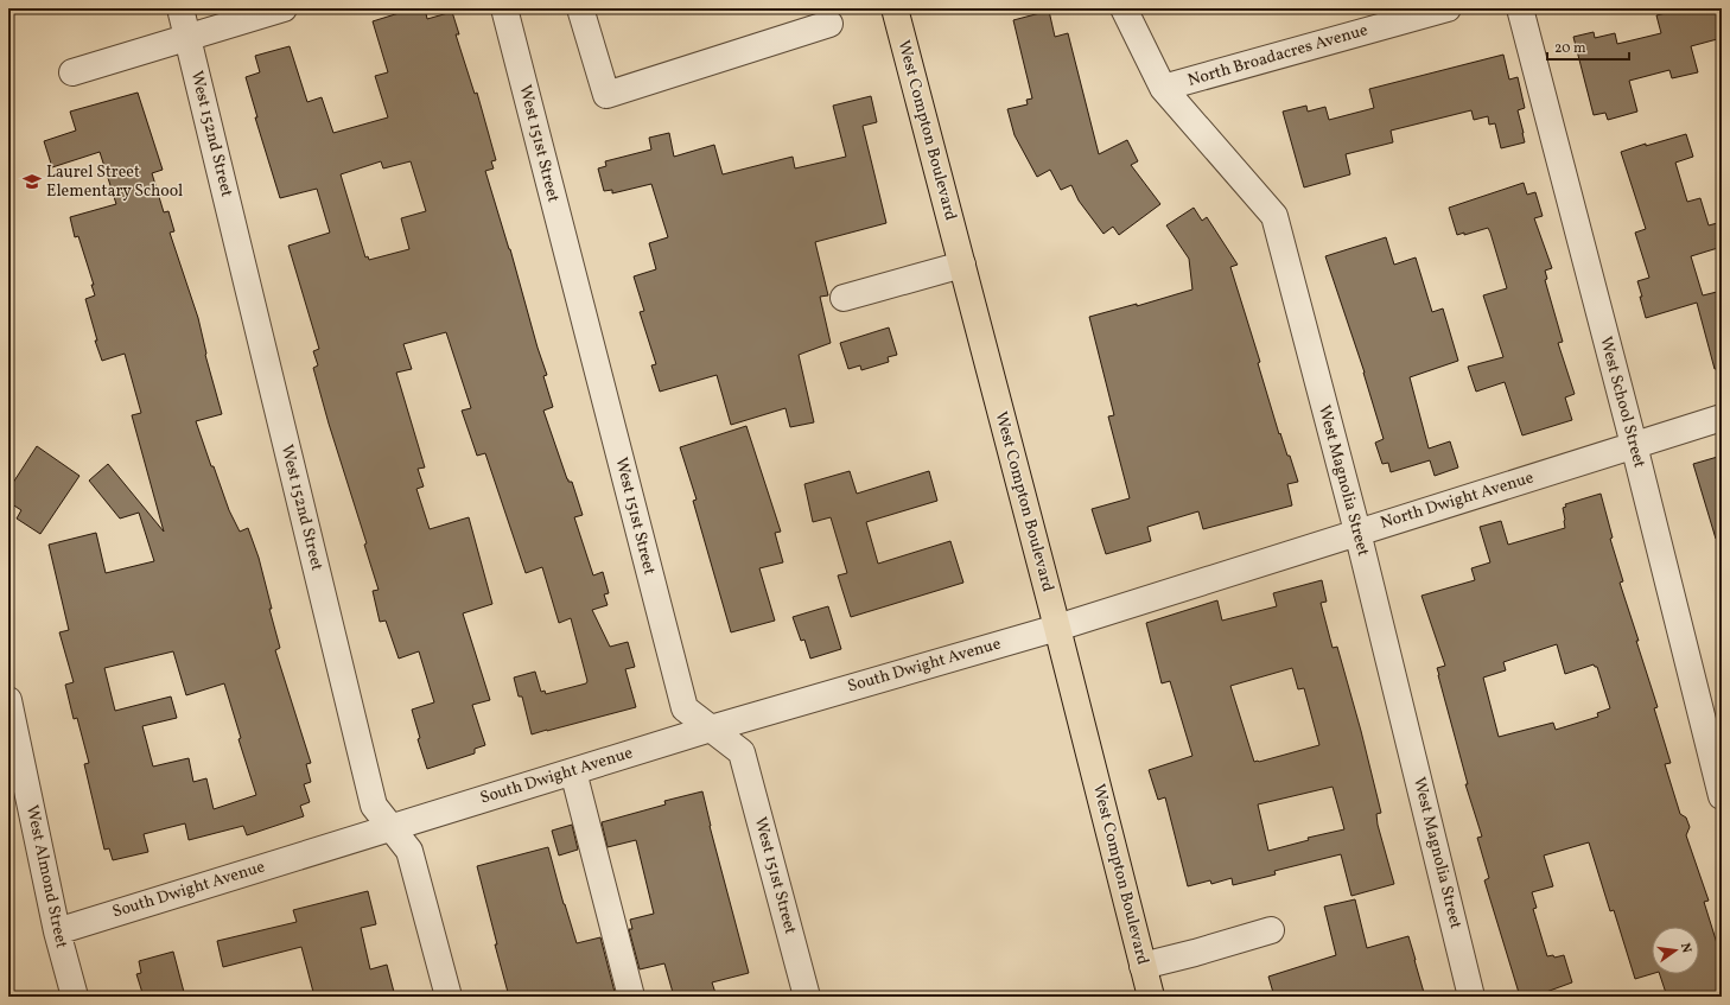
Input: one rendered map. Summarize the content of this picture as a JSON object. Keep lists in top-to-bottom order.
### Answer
{
  "streets": {
    "main road": ["West Compton Boulevard"],
    "street": [
      "North Broadacres Avenue",
      "West 152nd Street",
      "West 151st Street",
      "West School Street",
      "West Magnolia Street",
      "North Dwight Avenue",
      "South Dwight Avenue",
      "West Almond Street"
    ]
  },
  "crossings": [
    ["North Broadacres Avenue", "West Magnolia Street"],
    ["West Compton Boulevard", "North Dwight Avenue"],
    ["West Compton Boulevard", "South Dwight Avenue"],
    ["West 152nd Street", "South Dwight Avenue"],
    ["West 151st Street", "South Dwight Avenue"],
    ["West School Street", "North Dwight Avenue"],
    ["West Magnolia Street", "North Dwight Avenue"],
    ["North Dwight Avenue", "South Dwight Avenue"],
    ["South Dwight Avenue", "West Almond Street"]
  ],
  "places": {
    "school or university": ["Laurel Street Elementary School"]
  },
  "scale_bar": "20 m",
  "north": "right"
}
